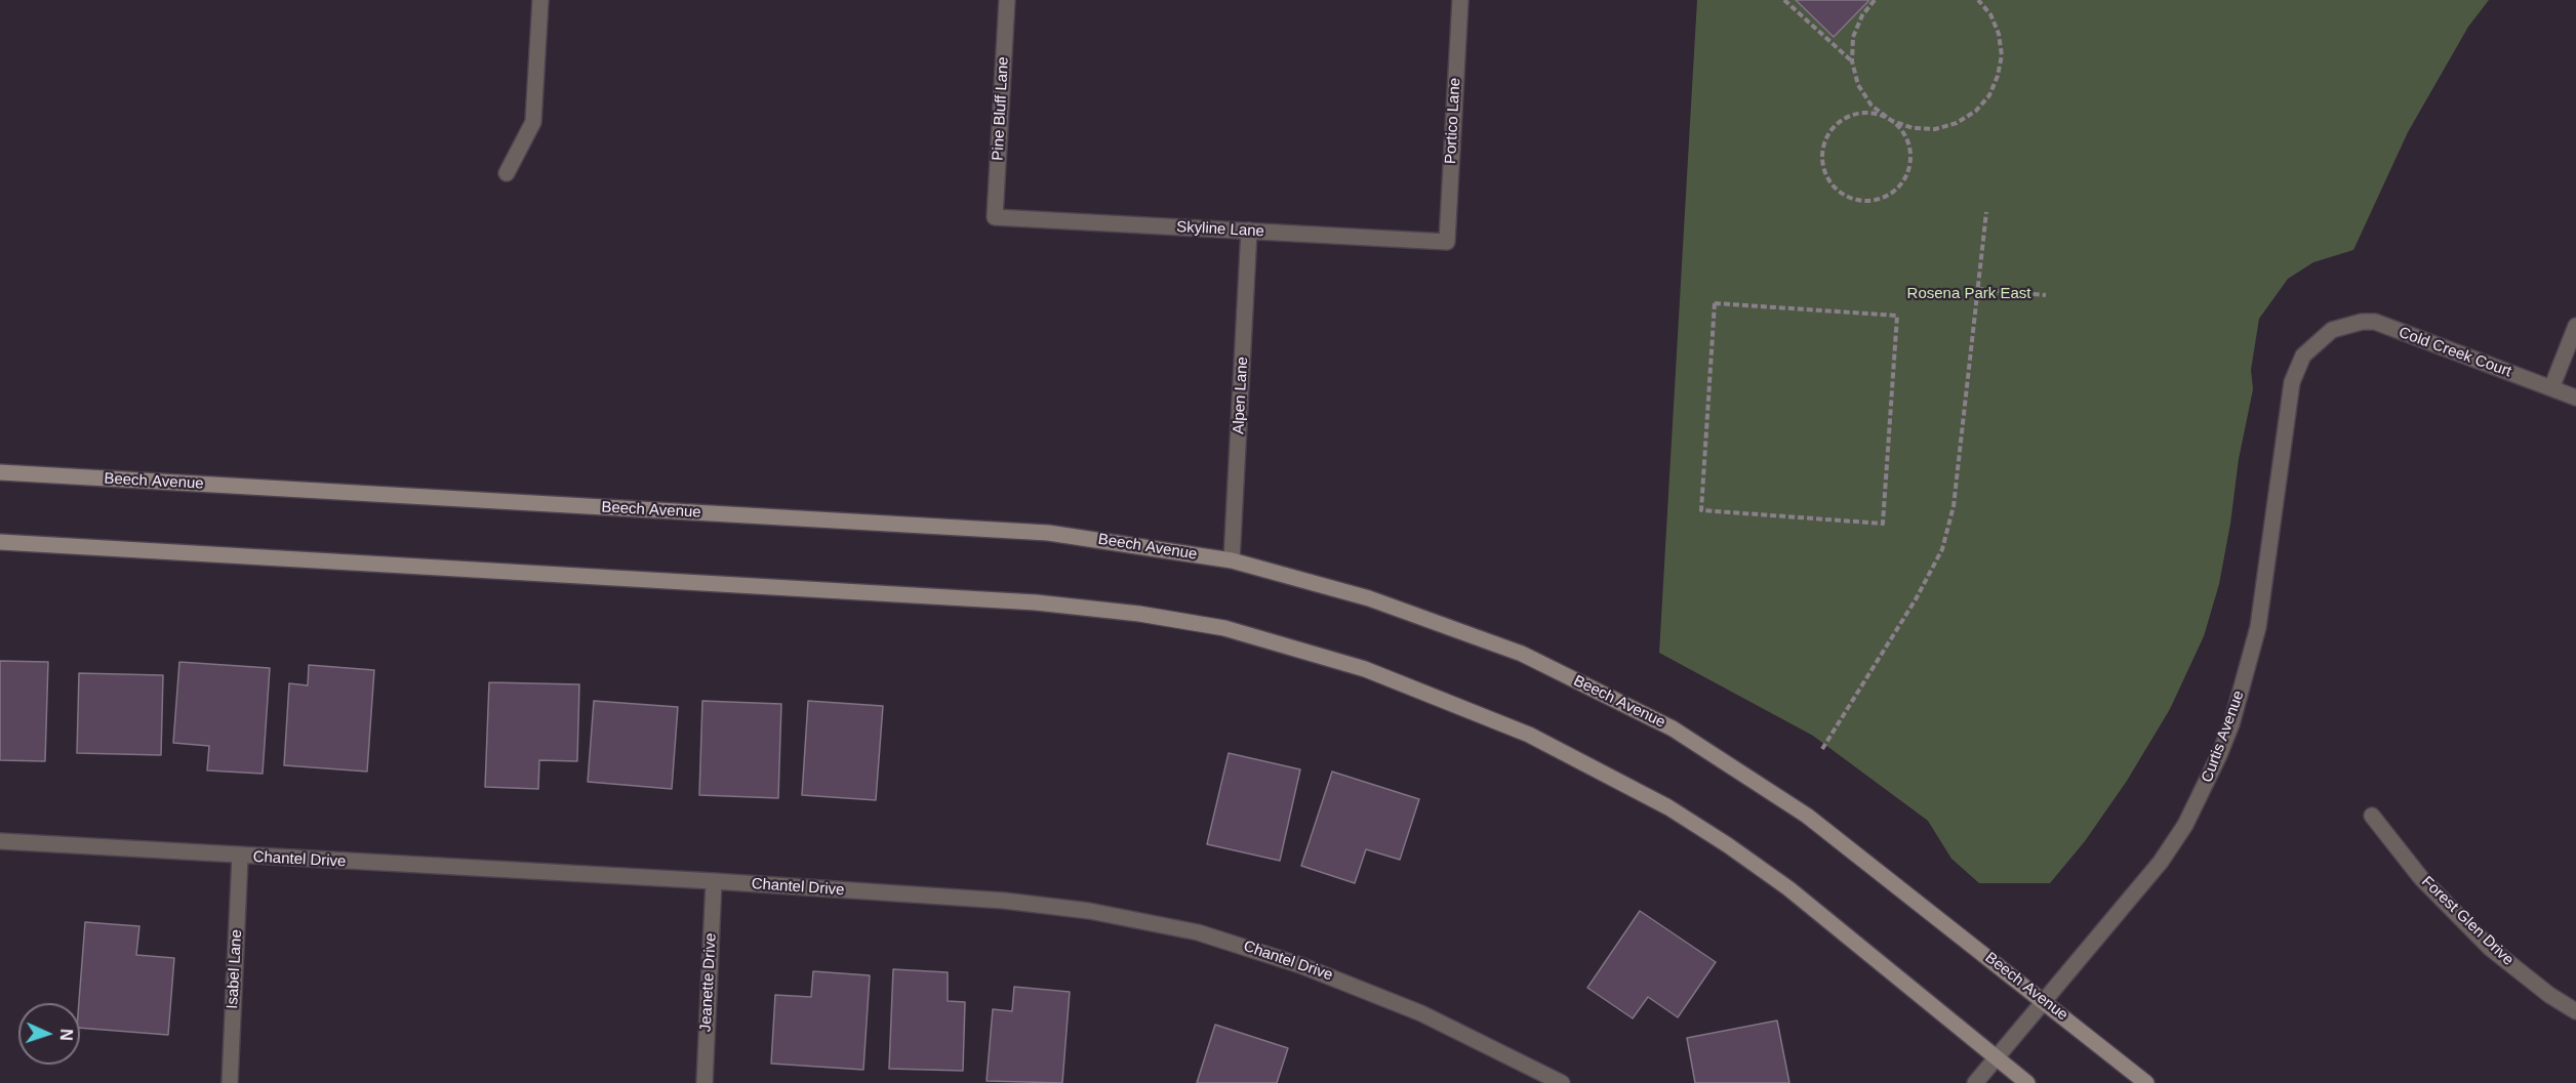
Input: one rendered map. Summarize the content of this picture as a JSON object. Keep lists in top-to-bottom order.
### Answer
{
  "streets": {
    "main road": ["Beech Avenue"],
    "street": [
      "Pine Bluff Lane",
      "Portico Lane",
      "Skyline Lane",
      "Cold Creek Court",
      "Alpen Lane",
      "Curtis Avenue",
      "Chantel Drive",
      "Forest Glen Drive",
      "Isabel Lane",
      "Jeanette Drive"
    ]
  },
  "crossings": [
    ["Pine Bluff Lane", "Skyline Lane"],
    ["Portico Lane", "Skyline Lane"],
    ["Skyline Lane", "Alpen Lane"],
    ["Cold Creek Court", "Curtis Avenue"],
    ["Alpen Lane", "Beech Avenue"],
    ["Beech Avenue", "Curtis Avenue"],
    ["Chantel Drive", "Isabel Lane"],
    ["Chantel Drive", "Jeanette Drive"]
  ],
  "parks": ["Rosena Park East"],
  "north": "right"
}
